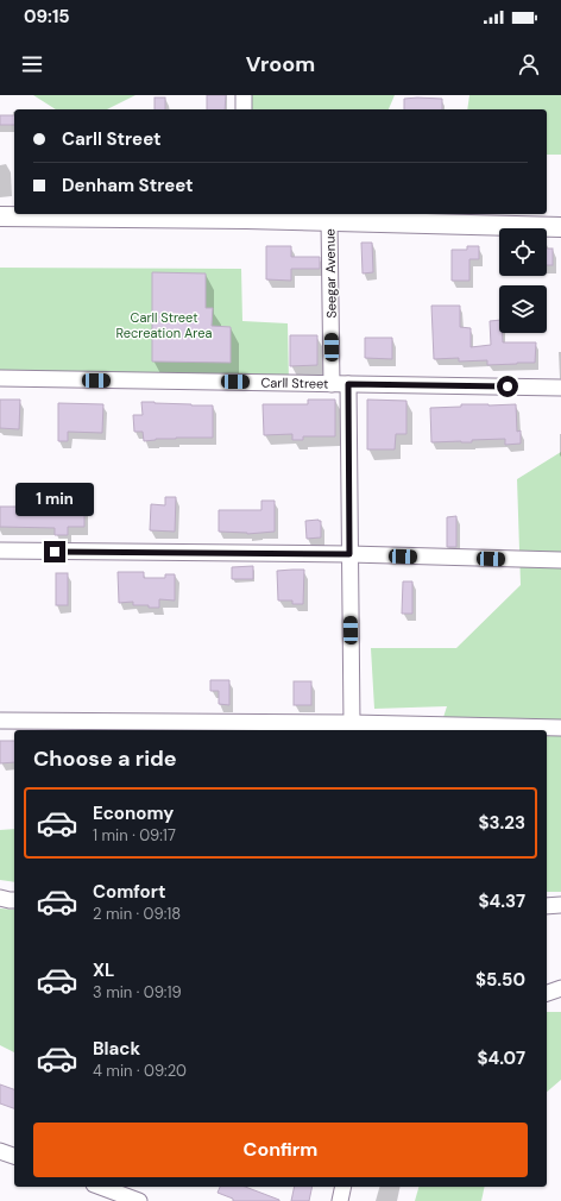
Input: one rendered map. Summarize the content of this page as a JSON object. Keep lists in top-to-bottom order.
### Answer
{
  "streets": {
    "street": ["Seegar Avenue", "Carll Street"]
  },
  "crossings": [
    ["Seegar Avenue", "Carll Street"]
  ],
  "parks": ["Carll Street Recreation Area"],
  "page": {
    "status": "09:15",
    "header": "Vroom",
    "banner": ["Carll Street", "Denham Street"],
    "bubble": "1 min",
    "heading": "Choose a ride",
    "list": [
      {
        "name": "Economy",
        "note": "1 min · 09:17",
        "value": "$3.23"
      },
      {
        "name": "Comfort",
        "note": "2 min · 09:18",
        "value": "$4.37"
      },
      {
        "name": "XL",
        "note": "3 min · 09:19",
        "value": "$5.50"
      },
      {
        "name": "Black",
        "note": "4 min · 09:20",
        "value": "$4.07"
      }
    ],
    "buttons": "Confirm"
  }
}
